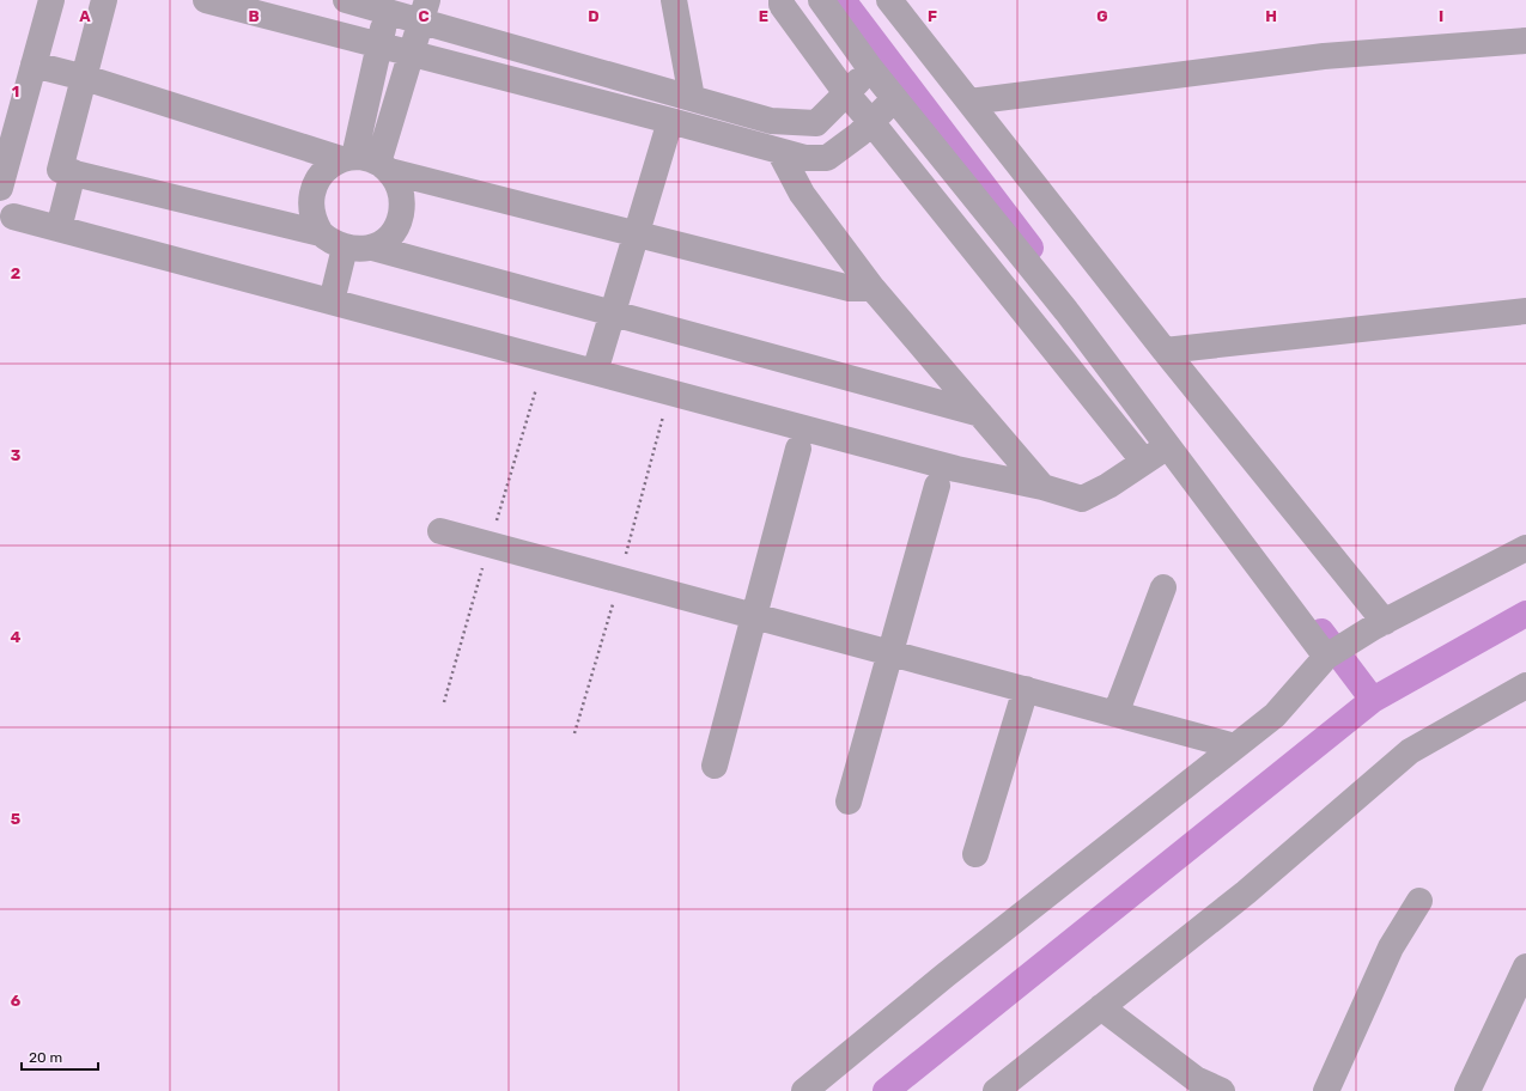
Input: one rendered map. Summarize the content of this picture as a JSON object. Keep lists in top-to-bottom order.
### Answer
{
  "scale_bar": "20 m",
  "grid": {
    "columns": [
      "A",
      "B",
      "C",
      "D",
      "E",
      "F",
      "G",
      "H",
      "I"
    ],
    "rows": [
      "1",
      "2",
      "3",
      "4",
      "5",
      "6"
    ]
  }
}
